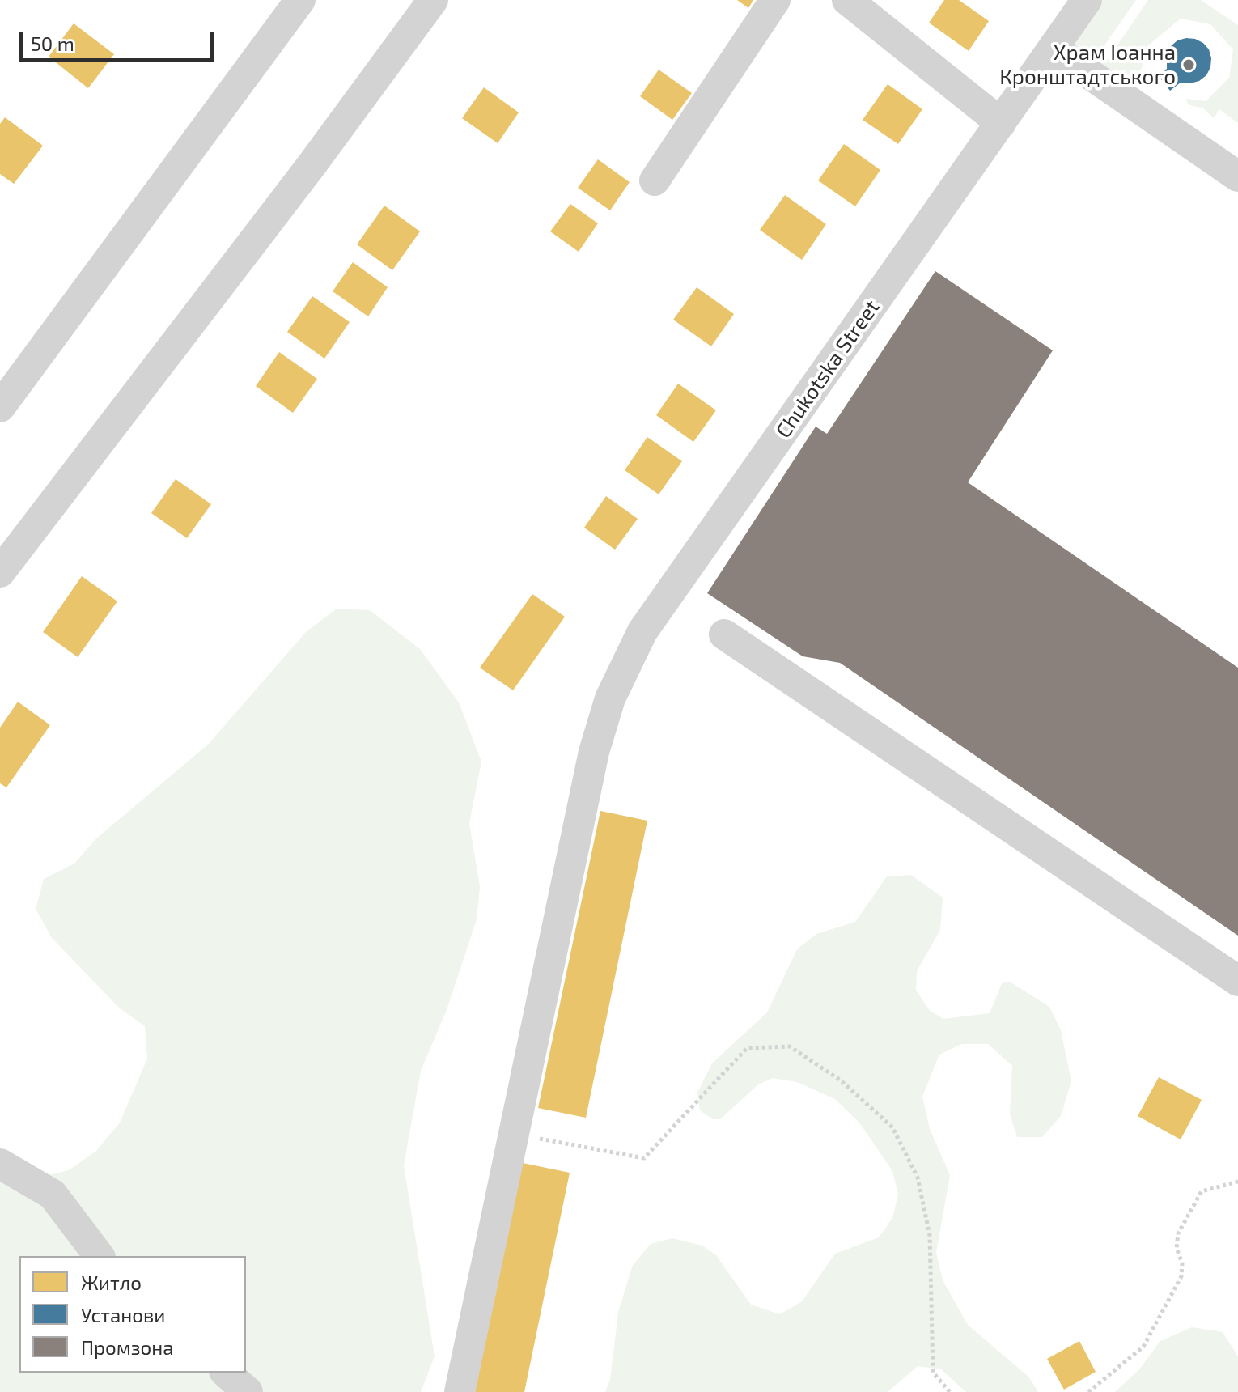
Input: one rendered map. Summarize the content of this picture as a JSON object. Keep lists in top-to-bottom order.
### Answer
{
  "streets": {
    "street": ["Chukotska Street"]
  },
  "places": ["Храм Іоанна Кронштадтського"],
  "legend": ["Житло", "Установи", "Промзона"],
  "scale_bar": "50 m"
}
